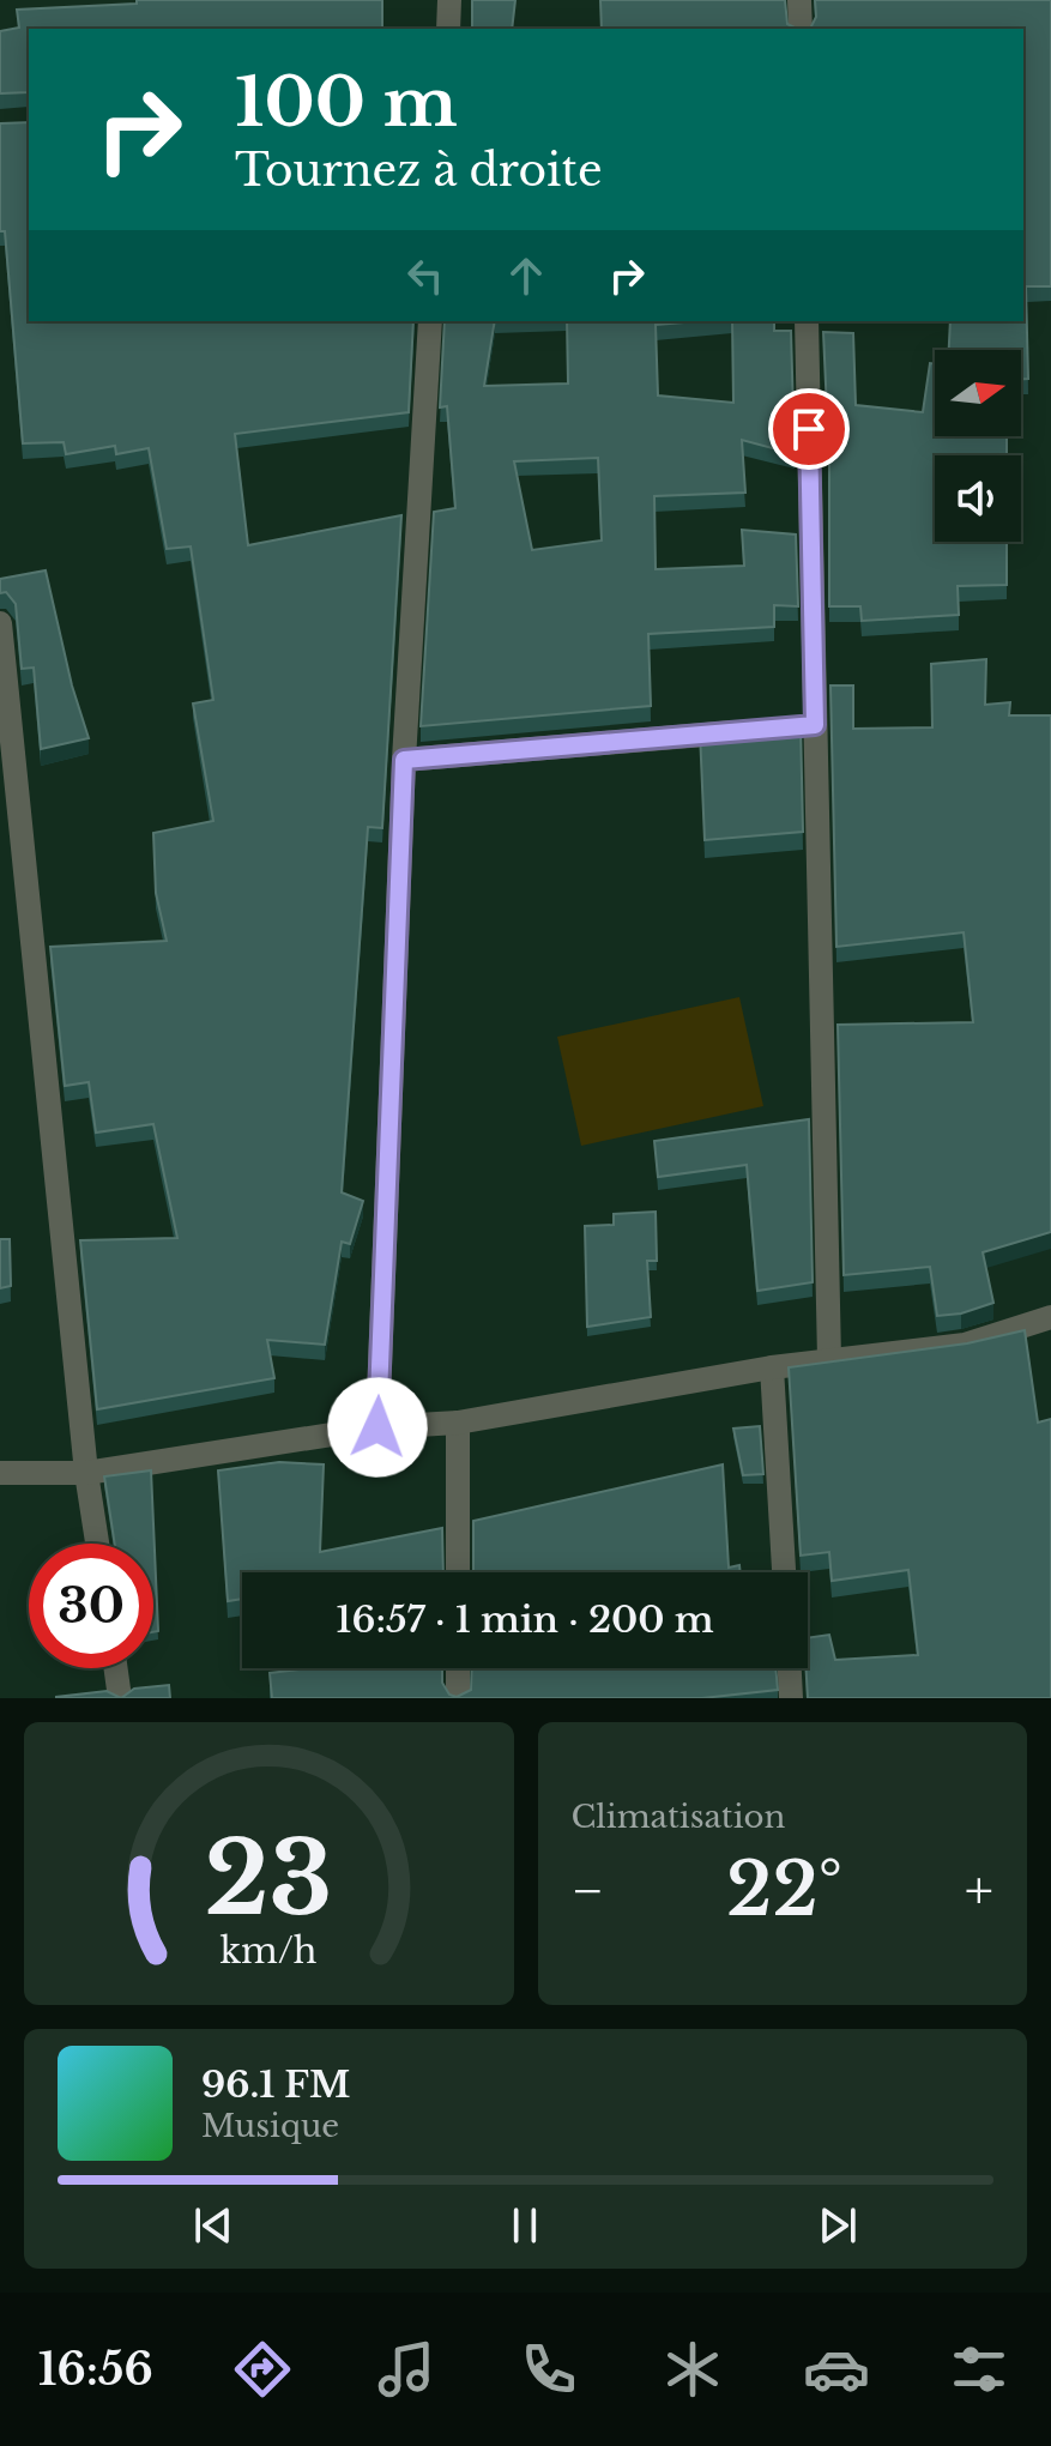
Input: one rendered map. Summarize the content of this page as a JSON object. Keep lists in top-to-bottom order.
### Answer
{
  "north": "right",
  "page": {
    "turn": ["100 m", "Tournez à droite"],
    "limit": "30",
    "trip": "16:57 · 1 min · 200 m",
    "tile": "Climatisation",
    "heat": ["−", "22°", "+"],
    "song": ["96.1 FM", "Musique"],
    "tabs": "16:56",
    "gauge": ["23", "km/h"]
  }
}
